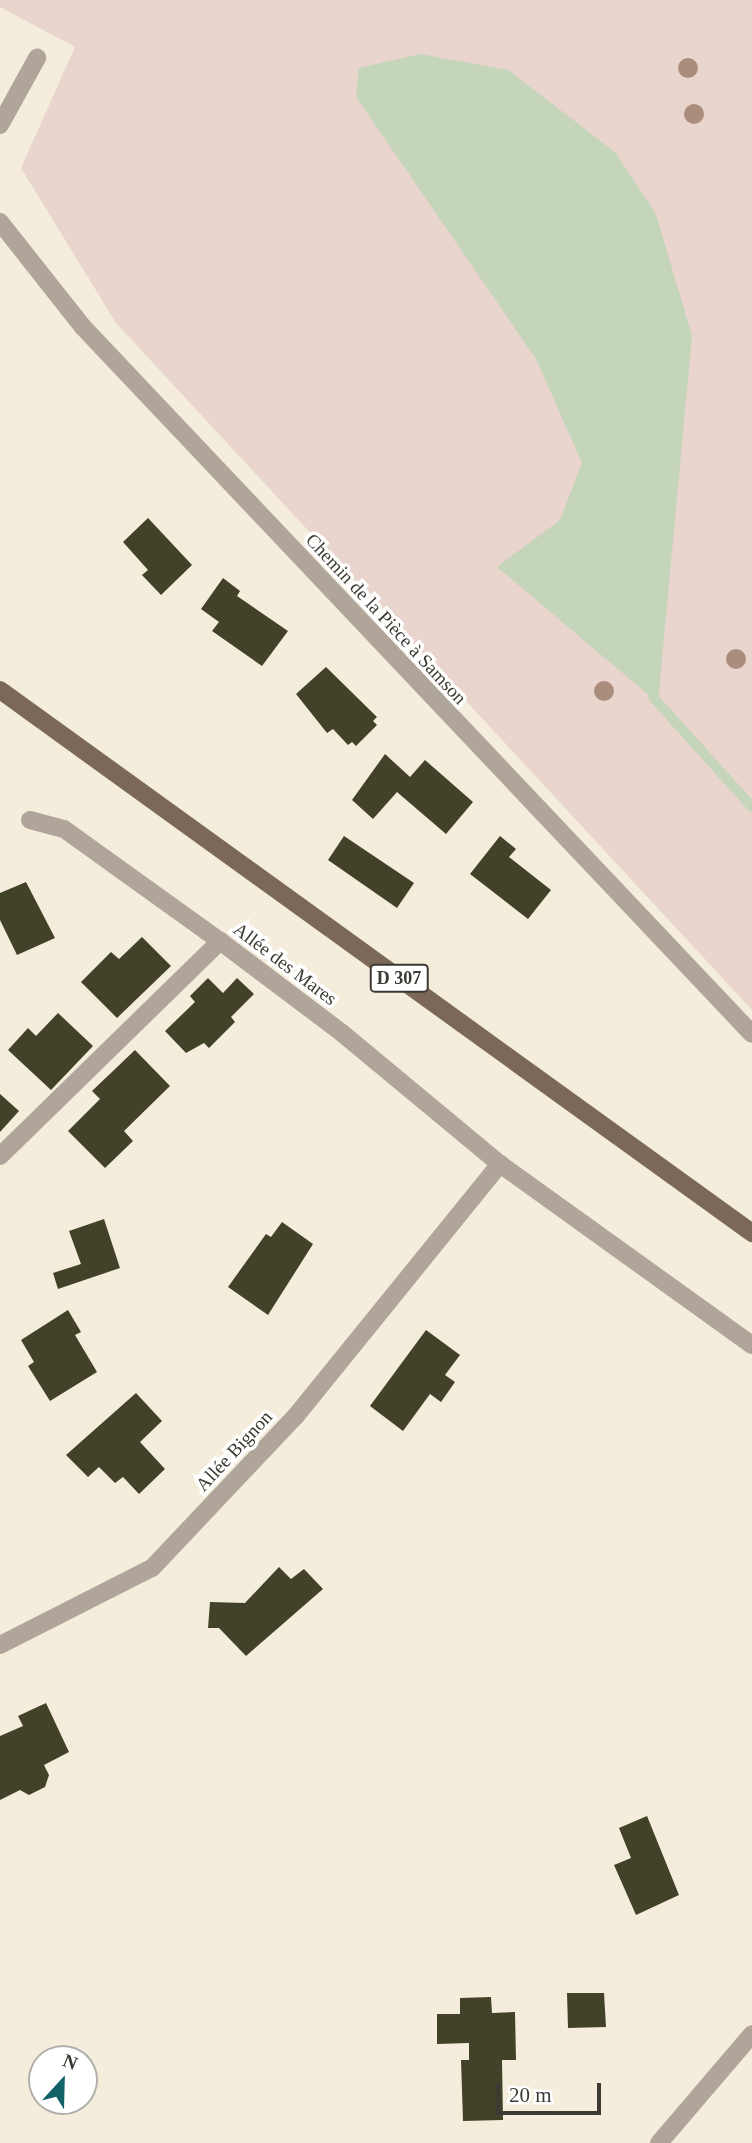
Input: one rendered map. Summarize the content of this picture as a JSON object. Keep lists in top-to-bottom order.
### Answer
{
  "streets": {
    "main road": ["D 307"],
    "street": ["Chemin de la Pièce à Samson", "Allée des Mares", "Allée Bignon"]
  },
  "crossings": [
    ["Allée des Mares", "Allée Bignon"]
  ],
  "scale_bar": "20 m",
  "north": "top"
}
